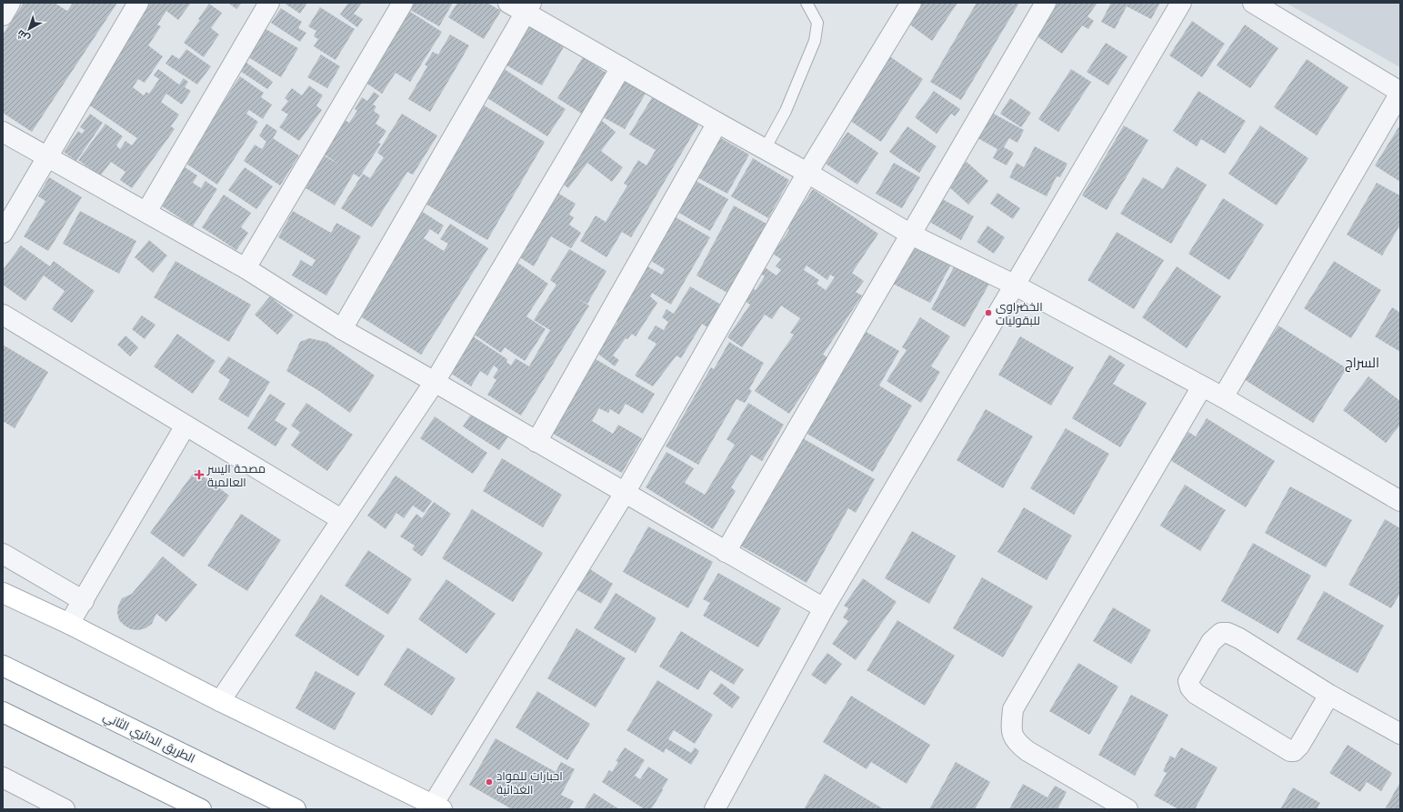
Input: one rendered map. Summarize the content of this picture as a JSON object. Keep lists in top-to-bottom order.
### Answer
{
  "streets": {
    "main road": ["الطريق الدائري الثاني"]
  },
  "districts": ["السراج"],
  "places": {
    "other": ["الخضراوى للبقوليات", "احبارات للمواد الغذائية"],
    "health": ["مصحة اليسر العالمية"]
  },
  "north": "bottom left"
}
